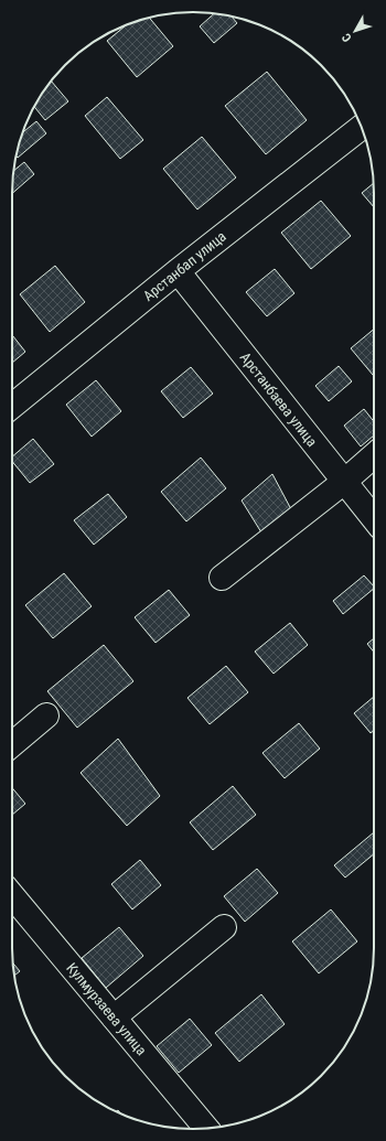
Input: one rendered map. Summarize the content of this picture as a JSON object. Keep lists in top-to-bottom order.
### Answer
{
  "streets": {
    "street": ["Арстанбап улица", "Арстанбаева улица", "Кулмурзаева улица"]
  },
  "crossings": [
    ["Арстанбап улица", "Арстанбаева улица"]
  ],
  "north": "bottom left"
}
